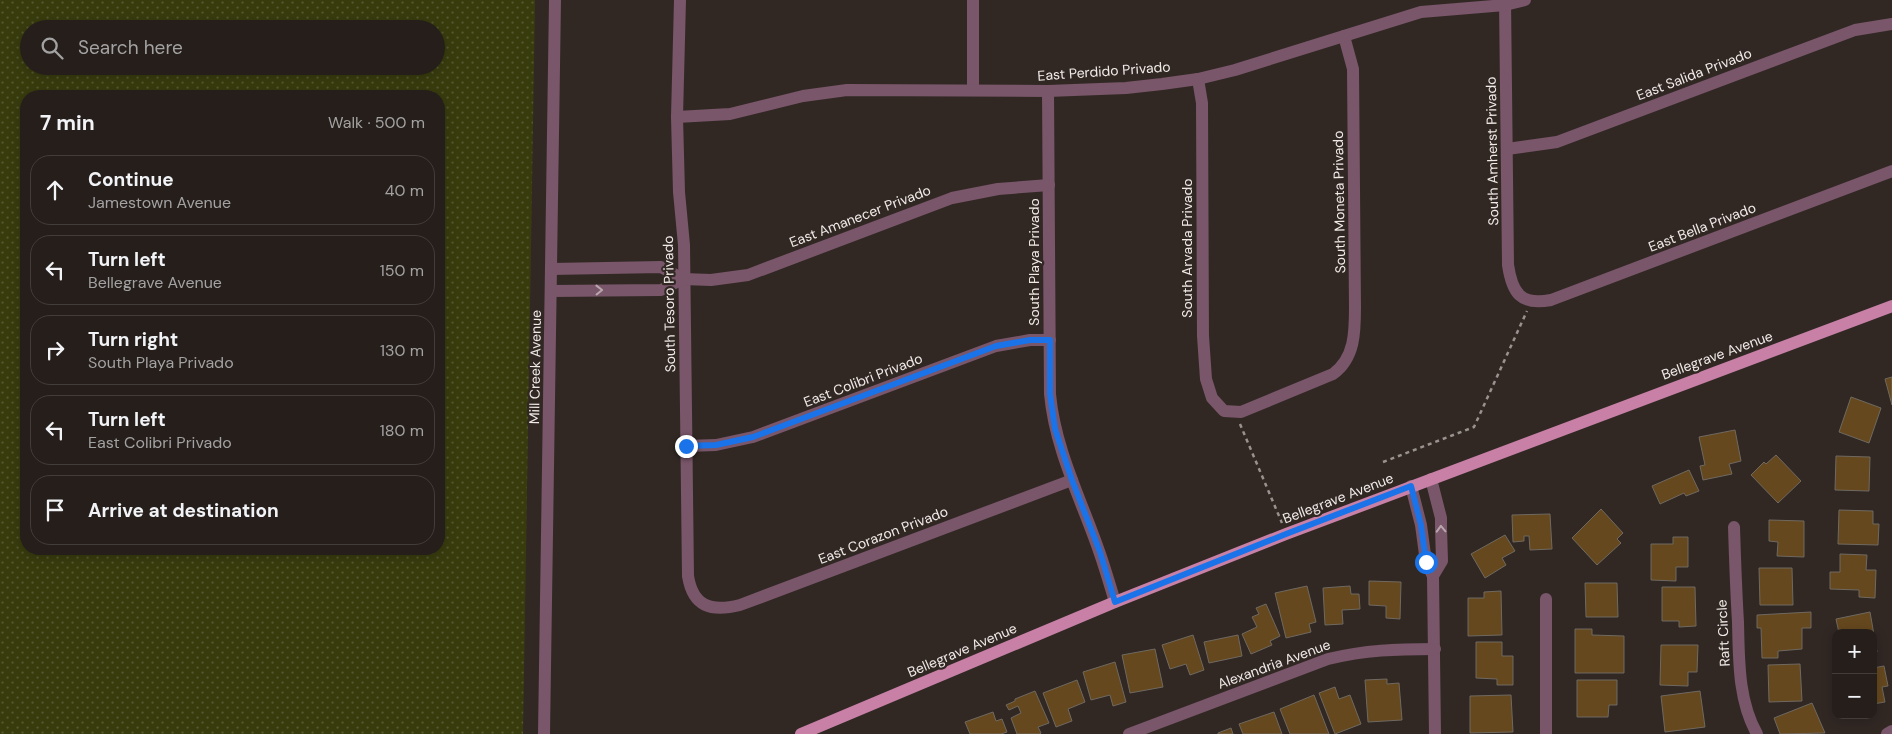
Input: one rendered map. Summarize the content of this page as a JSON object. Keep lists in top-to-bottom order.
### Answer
{
  "streets": {
    "main road": ["Bellegrave Avenue"],
    "street": [
      "East Perdido Privado",
      "East Salida Privado",
      "South Amherst Privado",
      "South Moneta Privado",
      "East Amanecer Privado",
      "East Bella Privado",
      "South Arvada Privado",
      "South Playa Privado",
      "South Tesoro Privado",
      "Mill Creek Avenue",
      "East Colibri Privado",
      "East Corazon Privado",
      "Raft Circle",
      "Alexandria Avenue"
    ]
  },
  "crossings": [
    ["East Perdido Privado", "South Amherst Privado"],
    ["East Perdido Privado", "South Moneta Privado"],
    ["East Perdido Privado", "South Arvada Privado"],
    ["East Perdido Privado", "South Playa Privado"],
    ["East Perdido Privado", "South Tesoro Privado"],
    ["East Salida Privado", "South Amherst Privado"],
    ["South Amherst Privado", "East Bella Privado"],
    ["South Moneta Privado", "South Arvada Privado"],
    ["East Amanecer Privado", "South Playa Privado"],
    ["East Amanecer Privado", "South Tesoro Privado"],
    ["East Amanecer Privado", "Mill Creek Avenue"],
    ["South Playa Privado", "Bellegrave Avenue"],
    ["South Playa Privado", "East Colibri Privado"],
    ["South Playa Privado", "East Corazon Privado"],
    ["South Tesoro Privado", "East Colibri Privado"],
    ["South Tesoro Privado", "East Corazon Privado"]
  ],
  "page": {
    "search": "Search here",
    "heading": ["7 min", "Walk · 500 m"],
    "list": [
      ["Continue", "Jamestown Avenue", "40 m"],
      ["Turn left", "Bellegrave Avenue", "150 m"],
      ["Turn right", "South Playa Privado", "130 m"],
      ["Turn left", "East Colibri Privado", "180 m"],
      "Arrive at destination"
    ],
    "map_buttons": ["+", "−"]
  }
}
